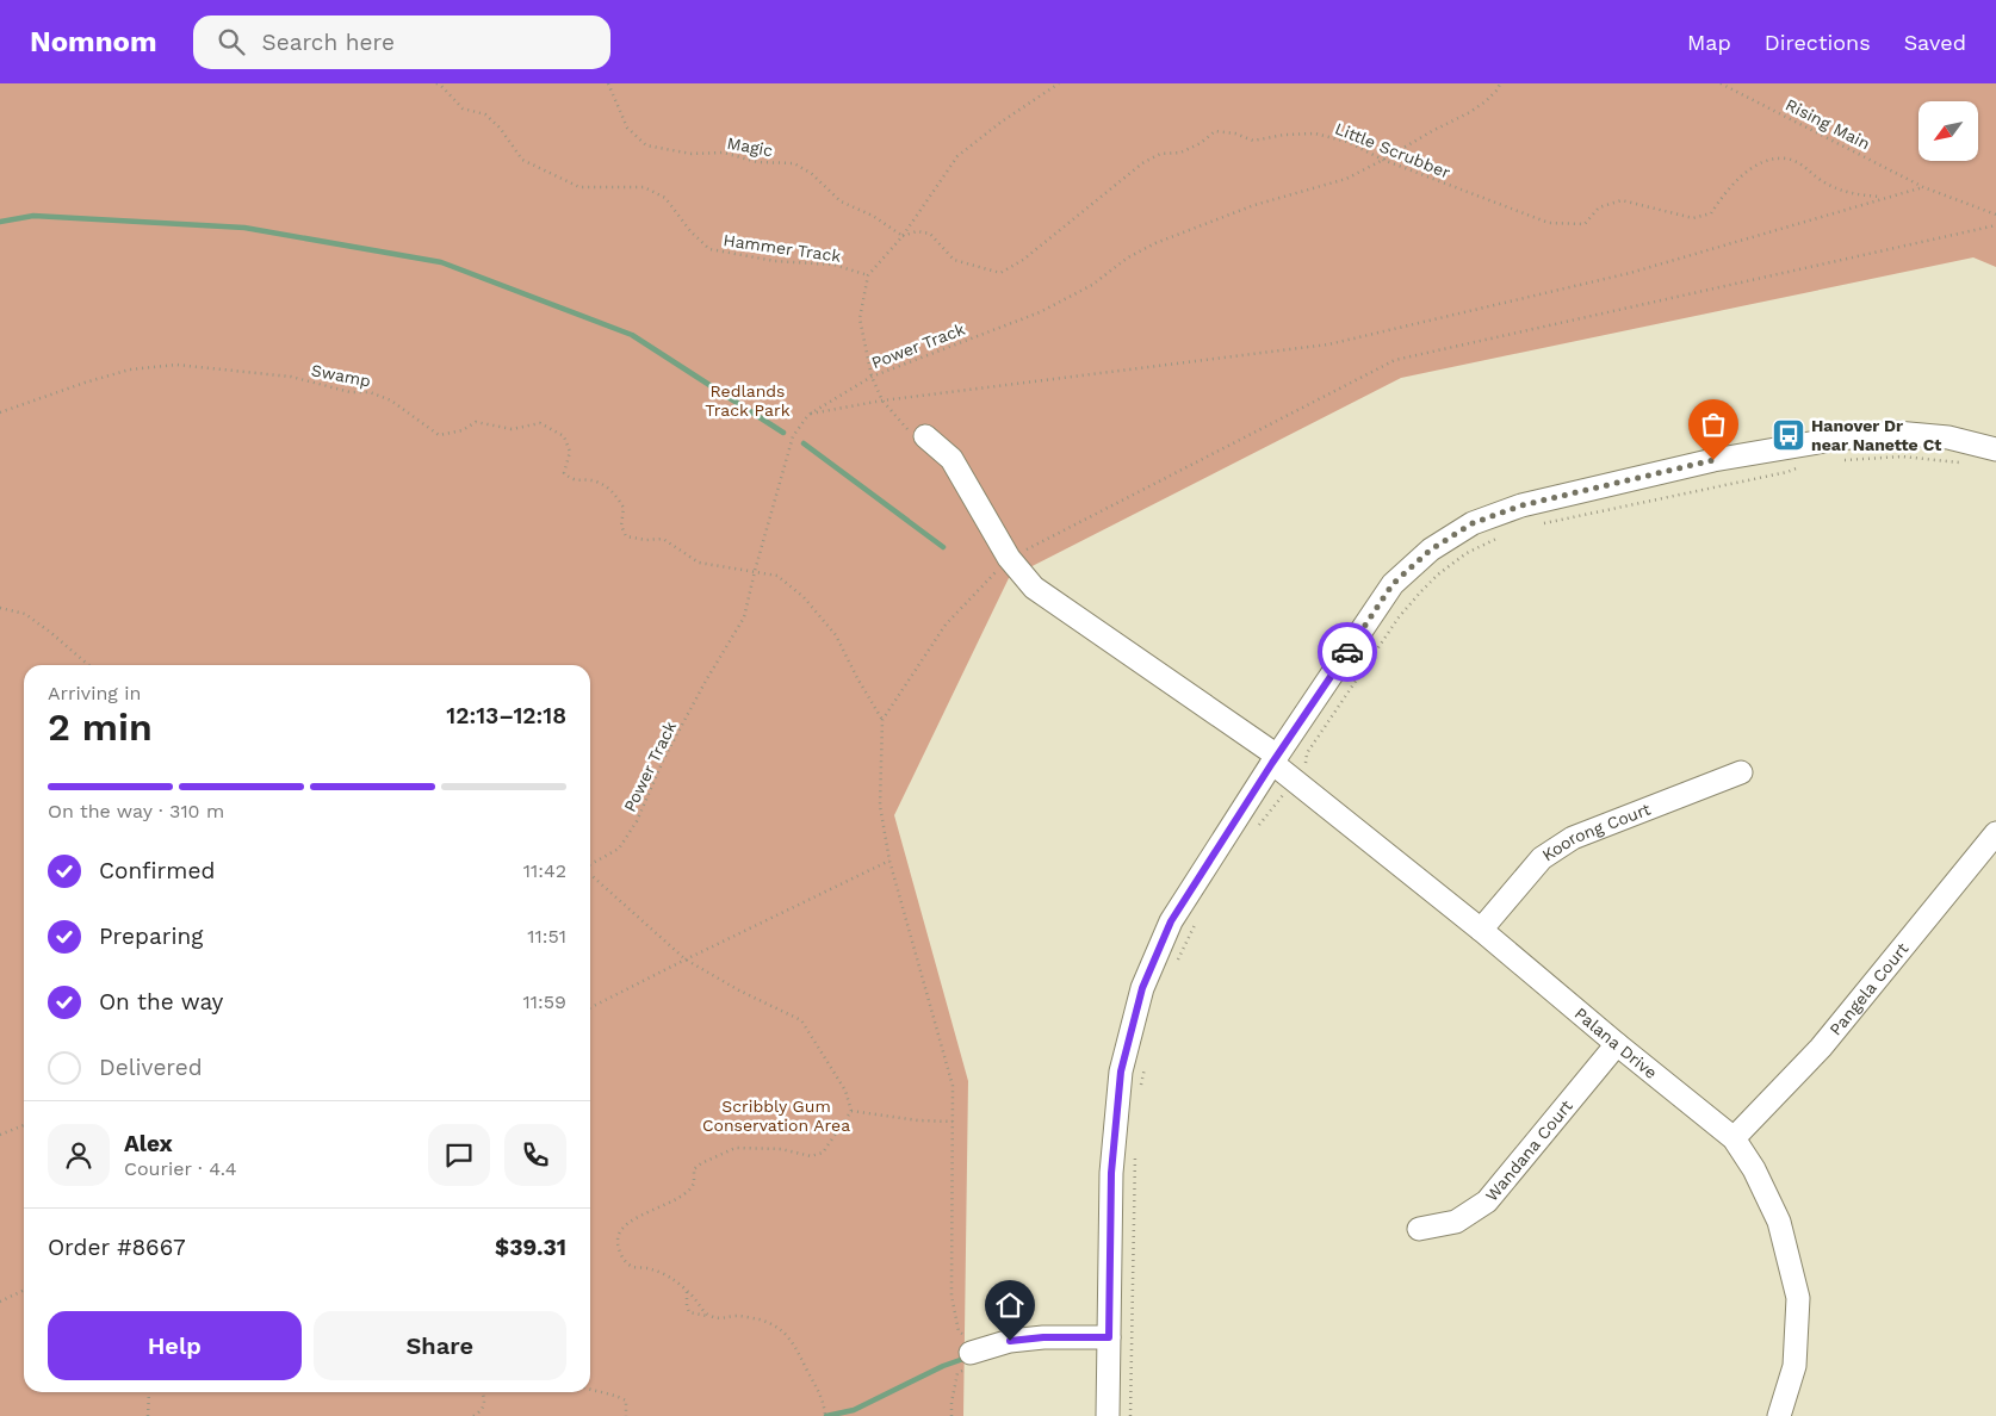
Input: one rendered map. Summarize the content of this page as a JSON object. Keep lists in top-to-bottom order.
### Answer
{
  "streets": {
    "street": [
      "Koorong Court",
      "Pangela Court",
      "Palana Drive",
      "Wandana Court"
    ],
    "path": [
      "Rising Main",
      "Magic",
      "Little Scrubber",
      "Hammer Track",
      "Power Track",
      "Swamp"
    ]
  },
  "crossings": [
    ["Magic", "Little Scrubber"],
    ["Little Scrubber", "Power Track"],
    ["Power Track", "Swamp"],
    ["Koorong Court", "Palana Drive"],
    ["Pangela Court", "Palana Drive"],
    ["Palana Drive", "Wandana Court"]
  ],
  "parks": ["Redlands Track Park", "Scribbly Gum Conservation Area"],
  "places": {
    "bus stop": ["Hanover Dr near Nanette Ct"]
  },
  "north": "bottom left",
  "page": {
    "header": "Nomnom",
    "search": "Search here",
    "nav": ["Map", "Directions", "Saved"],
    "heading": ["2 min", "Arriving in", "12:13–12:18"],
    "panel": [
      "Alex",
      "Courier · 4.4",
      "Order #8667",
      "$39.31"
    ],
    "bar": "On the way · 310 m",
    "list": [
      ["Confirmed", "11:42"],
      ["Preparing", "11:51"],
      ["On the way", "11:59"],
      "Delivered"
    ],
    "buttons": ["Help", "Share"]
  }
}
